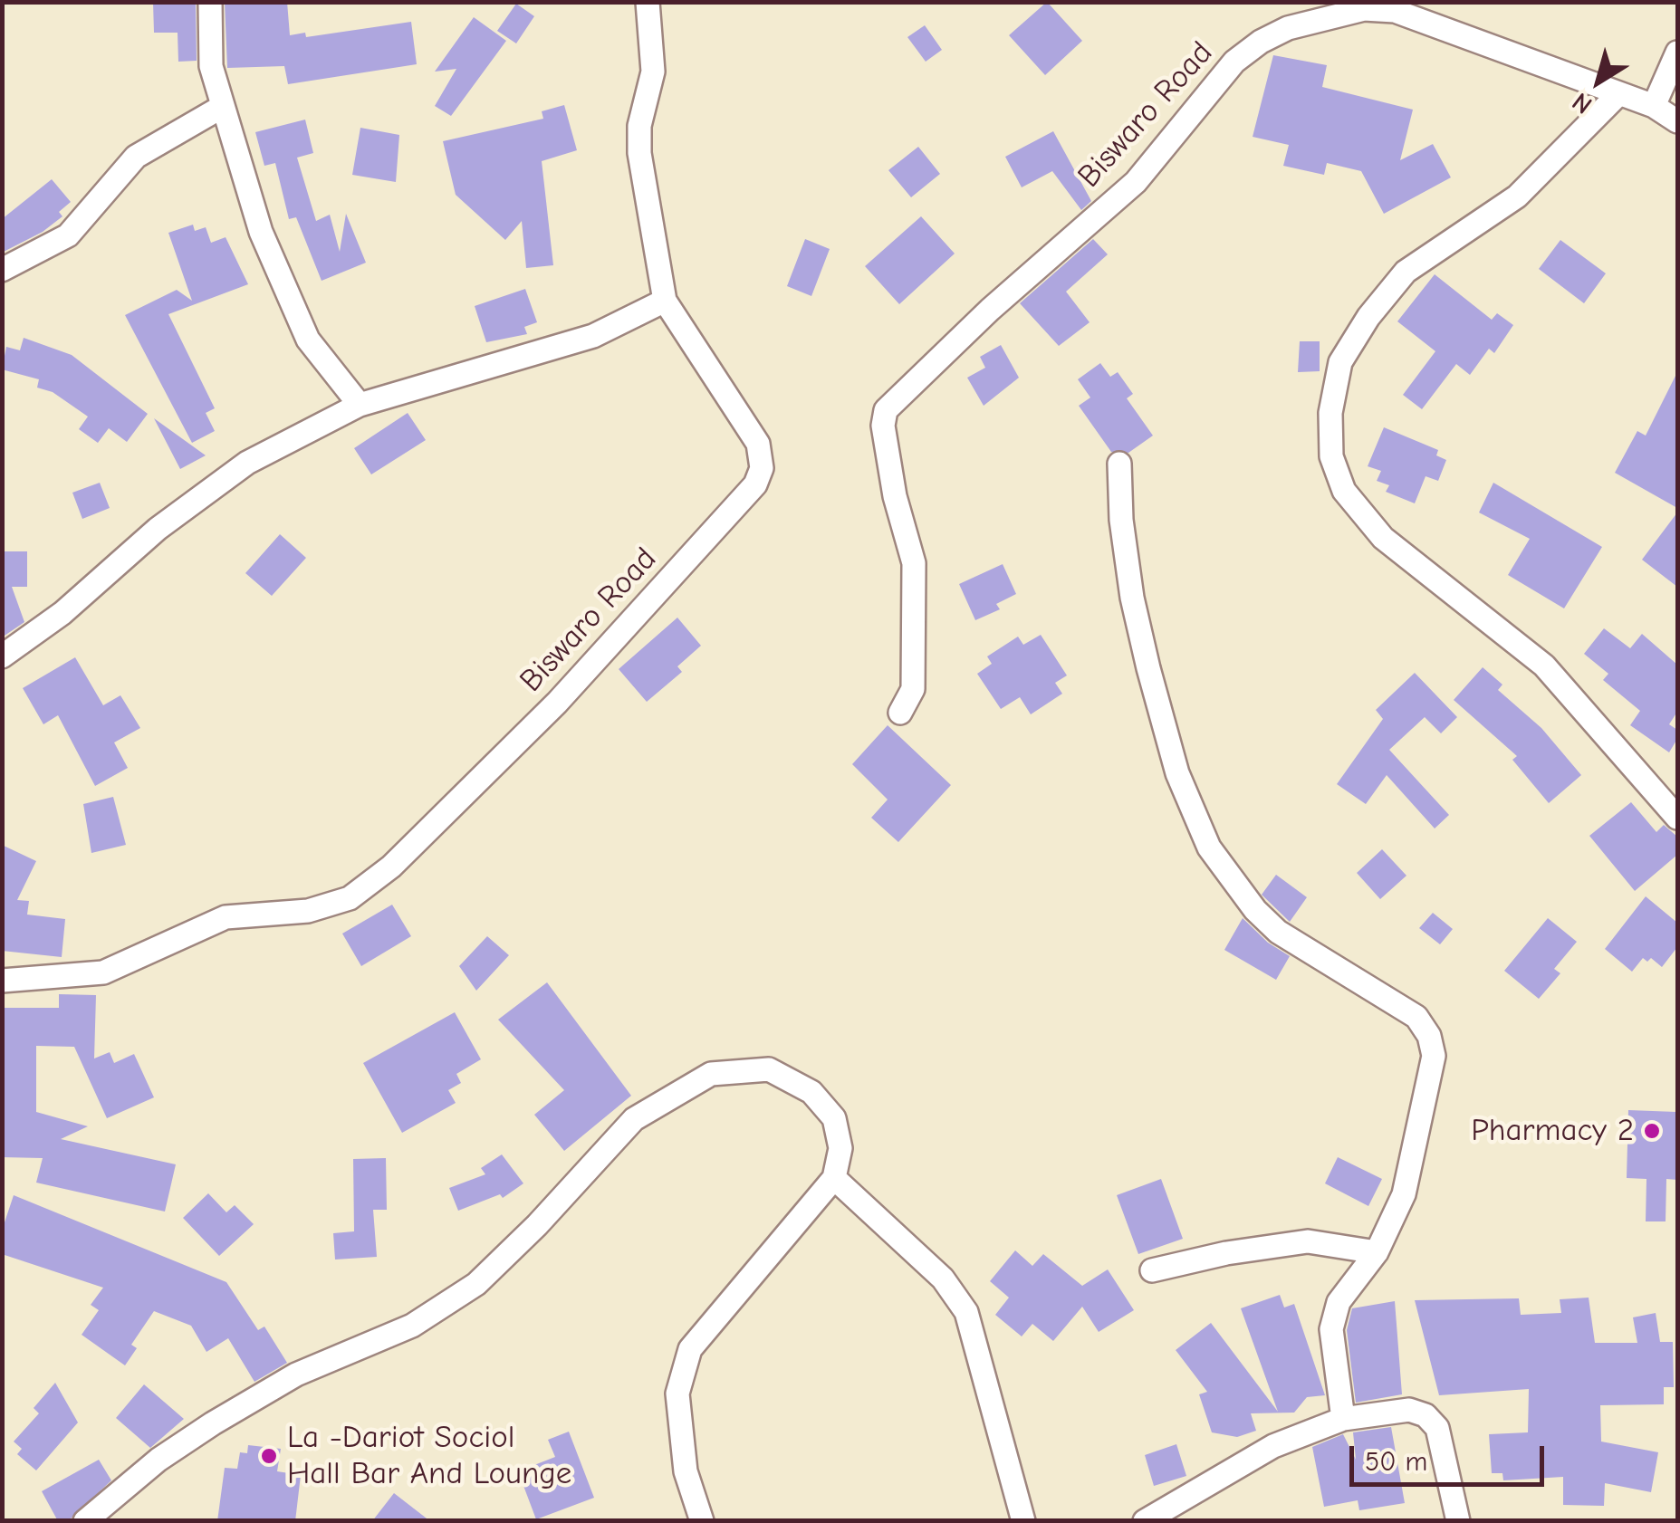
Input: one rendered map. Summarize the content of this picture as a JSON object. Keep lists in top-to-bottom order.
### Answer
{
  "streets": {
    "street": ["Biswaro Road"]
  },
  "places": ["Pharmacy 2", "La -Dariot Sociol Hall Bar And Lounge"],
  "scale_bar": "50 m",
  "north": "bottom left"
}
